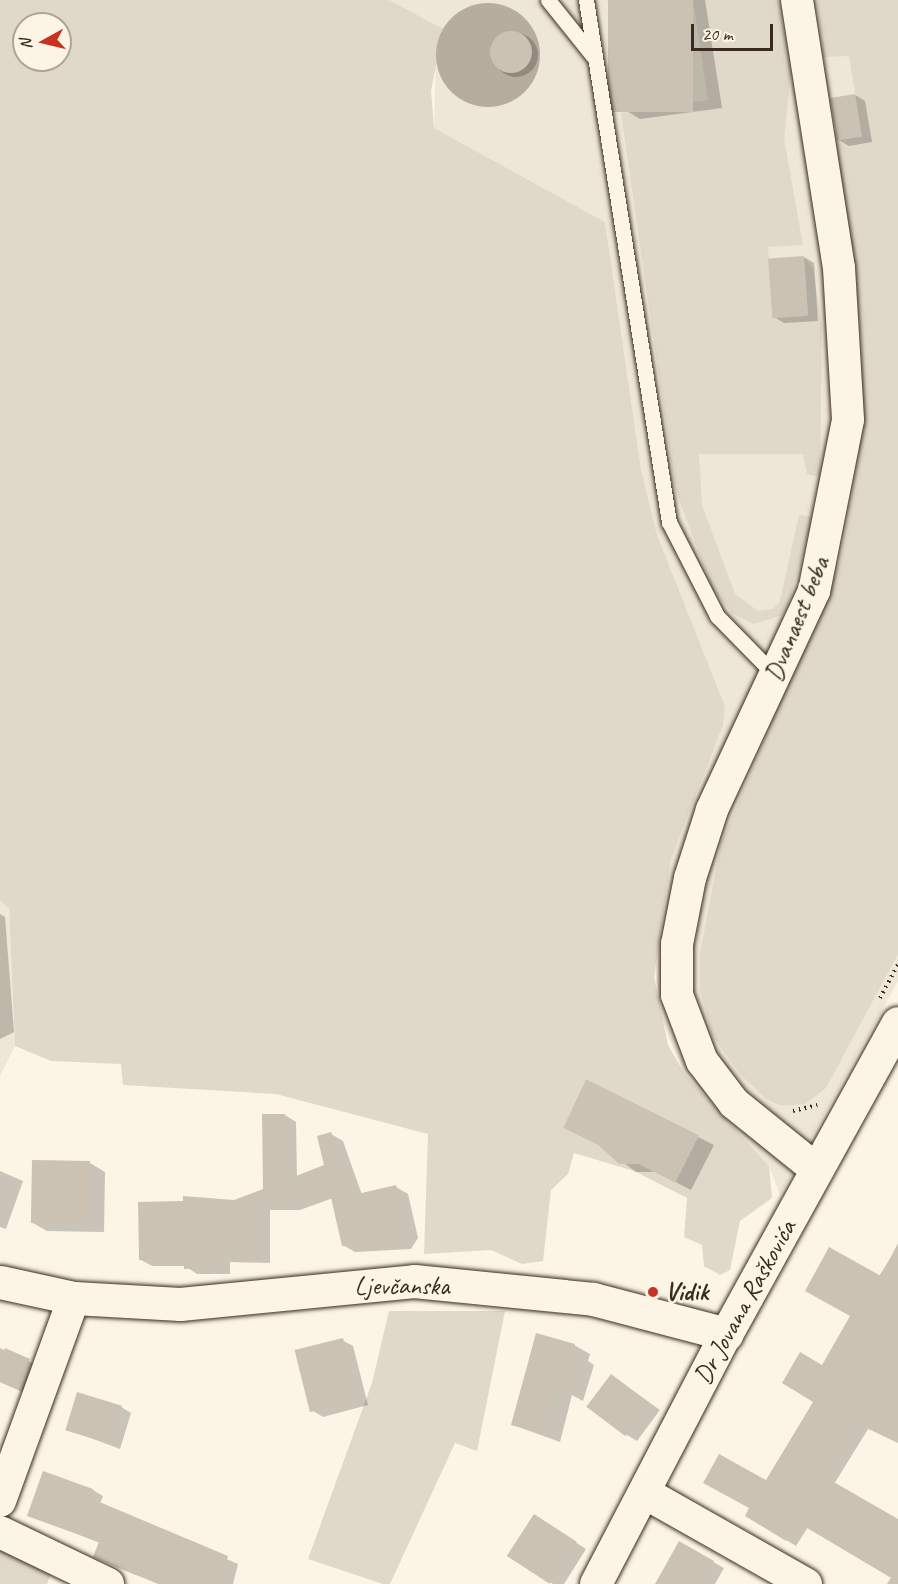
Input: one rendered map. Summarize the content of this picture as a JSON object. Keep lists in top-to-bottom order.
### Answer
{
  "streets": {
    "street": ["Dvanaest beba", "Ljevčanska", "Dr Jovana Raškovića"]
  },
  "crossings": [
    ["Dvanaest beba", "Dr Jovana Raškovića"],
    ["Ljevčanska", "Dr Jovana Raškovića"]
  ],
  "places": ["Vidik"],
  "scale_bar": "20 m",
  "north": "left"
}
